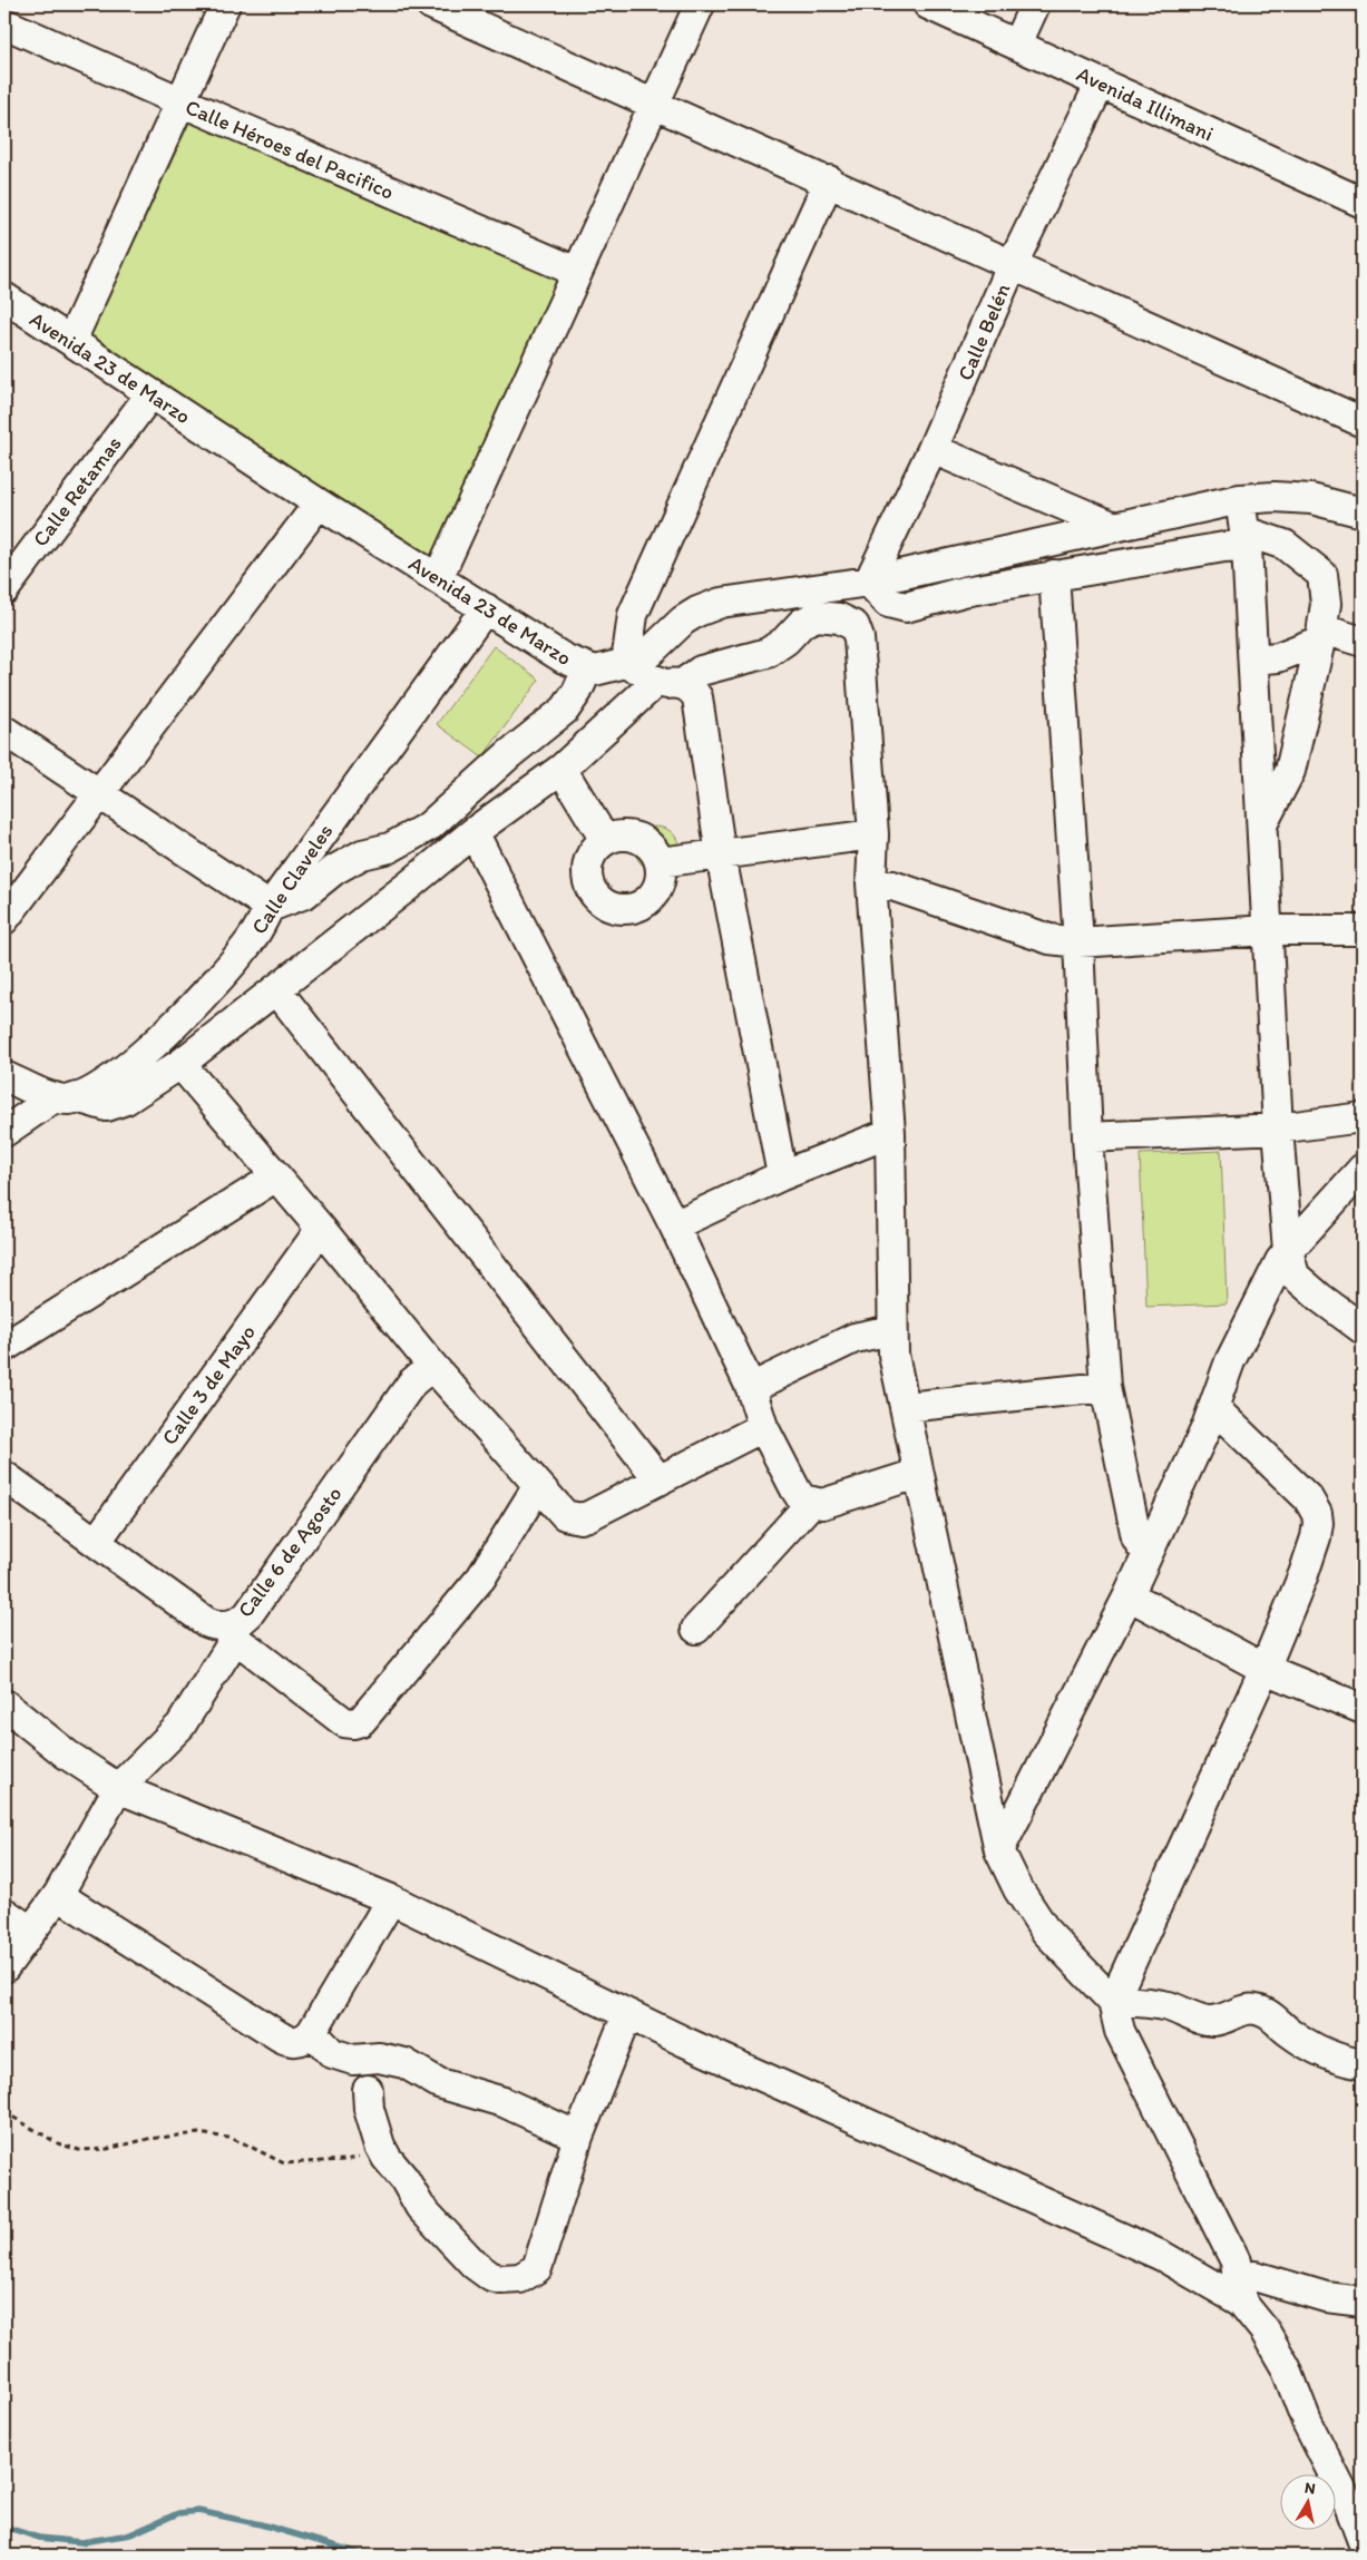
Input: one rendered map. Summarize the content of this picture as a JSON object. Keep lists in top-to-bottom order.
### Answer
{
  "streets": {
    "street": [
      "Avenida Illimani",
      "Calle Héroes del Pacifico",
      "Calle Belén",
      "Avenida 23 de Marzo",
      "Calle Retamas",
      "Calle Claveles",
      "Calle 3 de Mayo",
      "Calle 6 de Agosto"
    ]
  },
  "crossings": [
    ["Avenida Illimani", "Calle Belén"],
    ["Avenida 23 de Marzo", "Calle Retamas"],
    ["Avenida 23 de Marzo", "Calle Claveles"],
    ["Calle 3 de Mayo", "Calle 6 de Agosto"]
  ],
  "north": "top"
}
